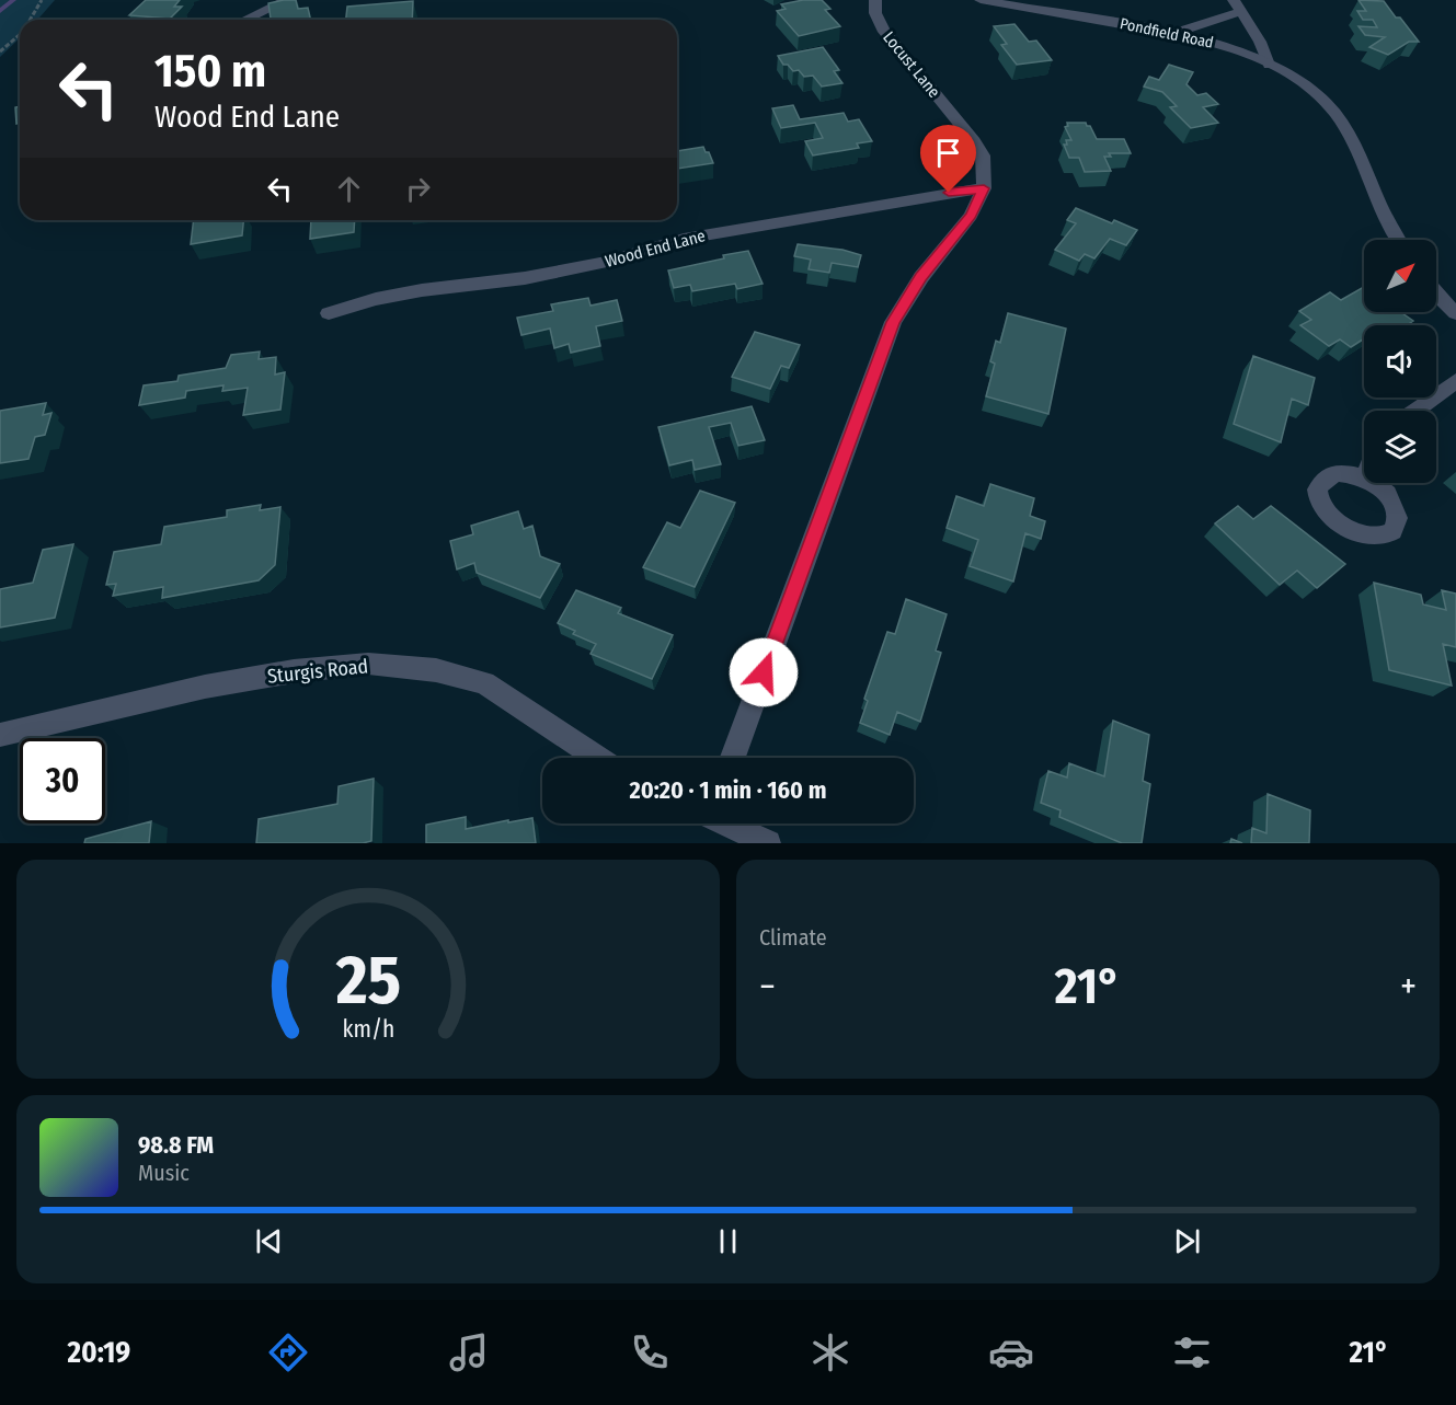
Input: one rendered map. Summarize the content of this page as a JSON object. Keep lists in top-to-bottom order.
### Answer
{
  "streets": {
    "street": [
      "Pondfield Road",
      "Locust Lane",
      "Wood End Lane",
      "Sturgis Road"
    ]
  },
  "crossings": [
    ["Locust Lane", "Wood End Lane"]
  ],
  "north": "top right",
  "page": {
    "turn": ["150 m", "Wood End Lane"],
    "limit": "30",
    "trip": "20:20 · 1 min · 160 m",
    "tile": "Climate",
    "heat": ["−", "21°", "+"],
    "song": ["98.8 FM", "Music"],
    "tabs": ["20:19", "21°"],
    "gauge": ["25", "km/h"]
  }
}
